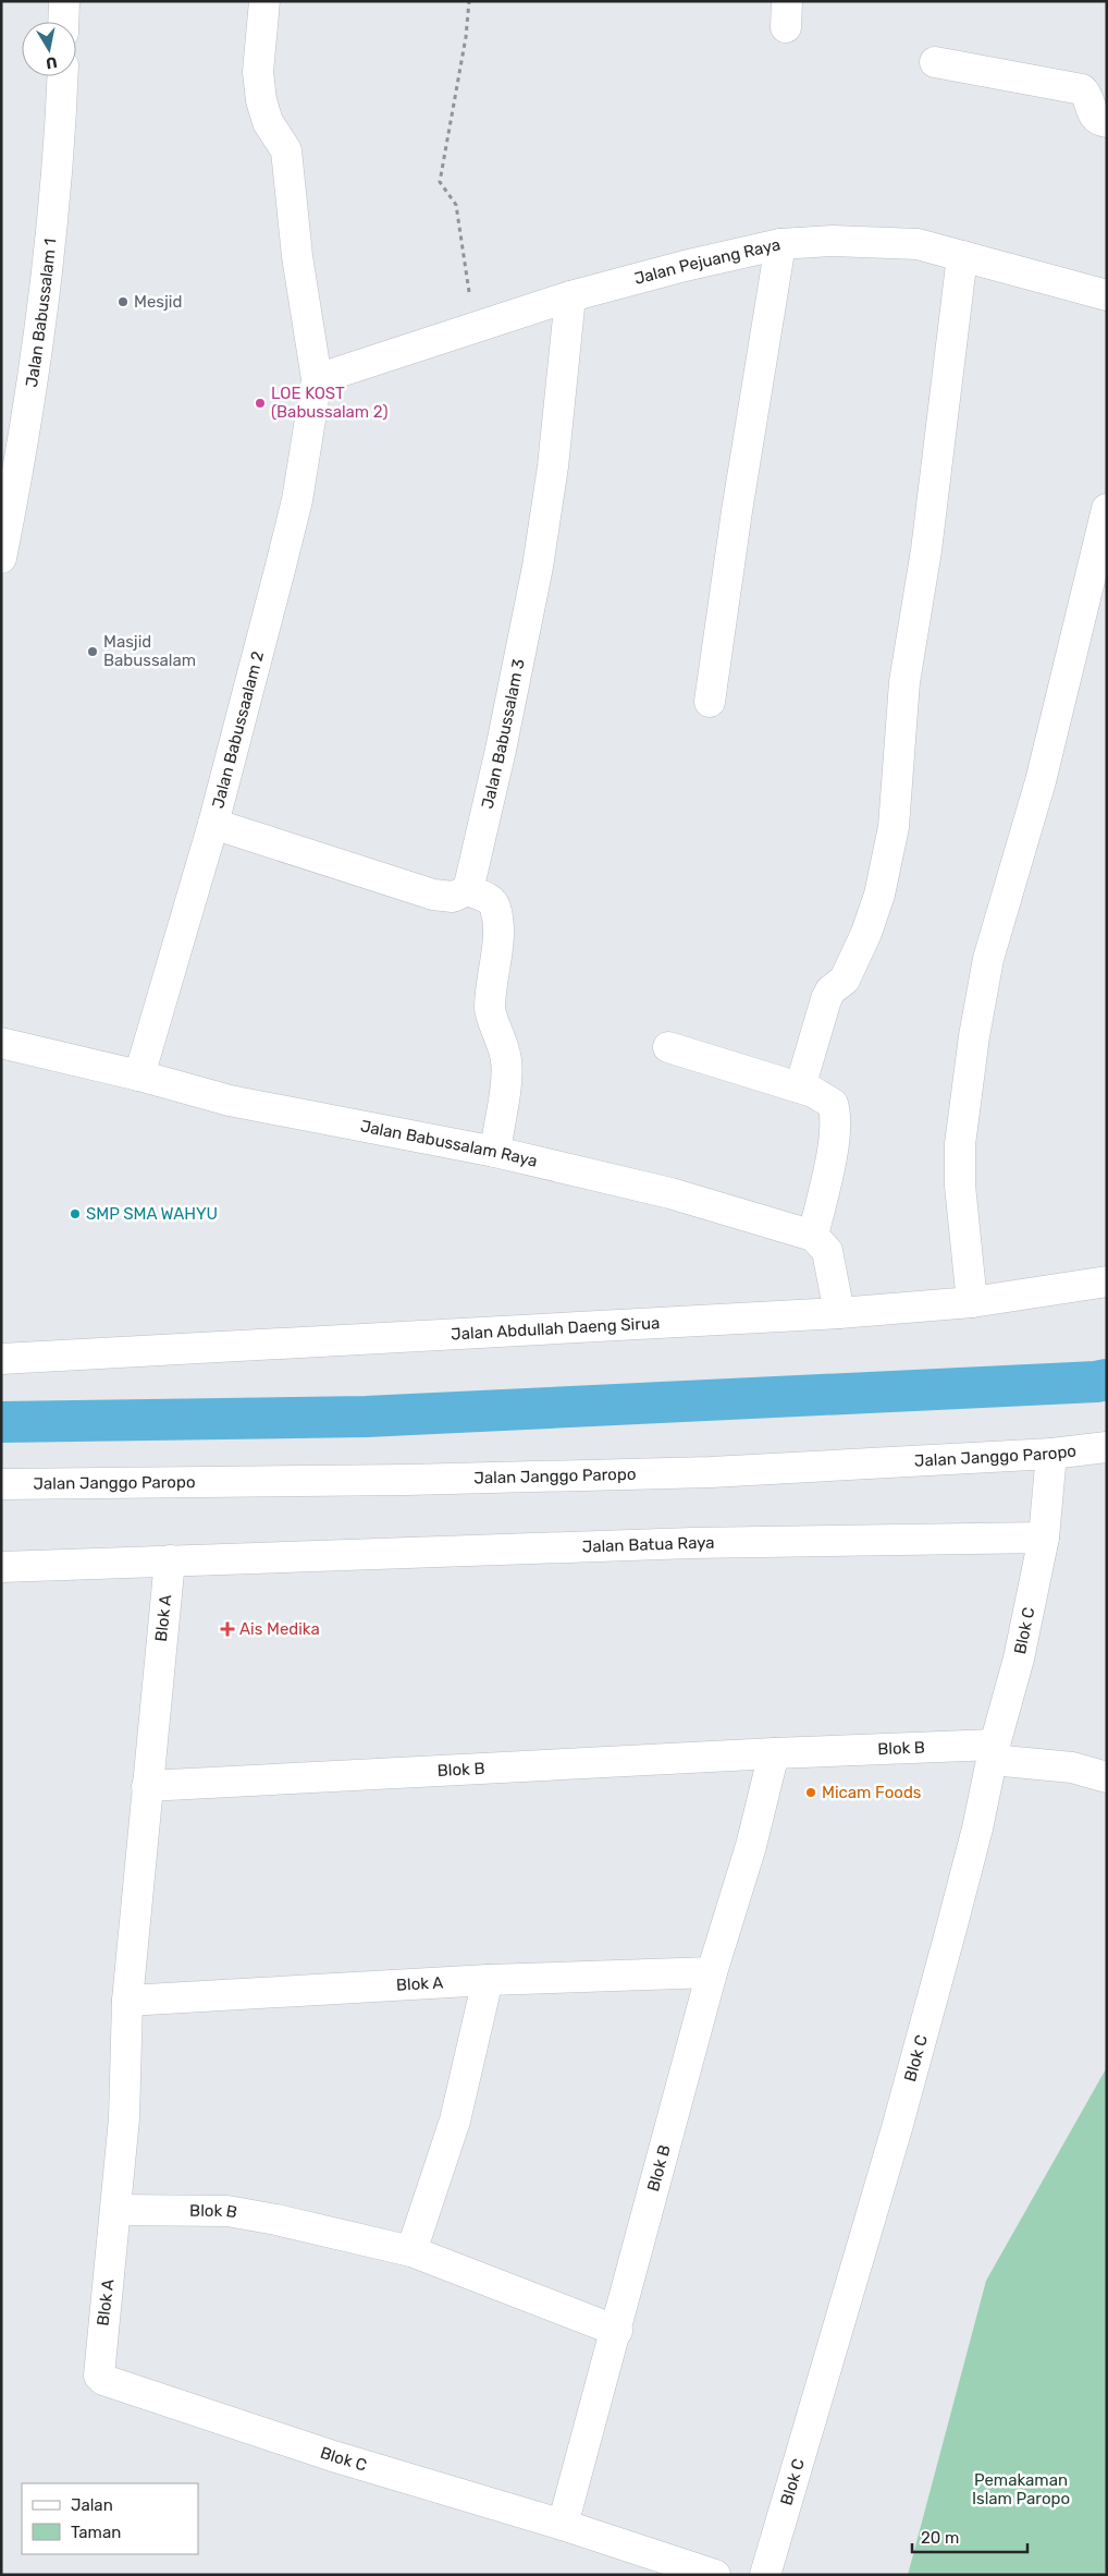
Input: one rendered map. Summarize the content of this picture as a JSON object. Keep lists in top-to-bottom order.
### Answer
{
  "streets": {
    "street": [
      "Jalan Pejuang Raya",
      "Jalan Babussalam 1",
      "Jalan Babussaalam 2",
      "Jalan Babussalam 3",
      "Jalan Babussalam Raya",
      "Jalan Abdullah Daeng Sirua",
      "Jalan Janggo Paropo",
      "Jalan Batua Raya",
      "Blok A",
      "Blok C",
      "Blok B"
    ]
  },
  "crossings": [
    ["Jalan Pejuang Raya", "Jalan Babussaalam 2"],
    ["Jalan Pejuang Raya", "Jalan Babussalam 3"],
    ["Jalan Babussaalam 2", "Jalan Babussalam Raya"],
    ["Jalan Batua Raya", "Blok A"],
    ["Jalan Batua Raya", "Blok C"],
    ["Blok A", "Blok C"],
    ["Blok A", "Blok B"],
    ["Blok C", "Blok B"]
  ],
  "parks": ["Pemakaman Islam Paropo"],
  "places": {
    "other": [
      "Mesjid",
      "LOE KOST (Babussalam 2)",
      "Masjid Babussalam",
      "SMP SMA WAHYU",
      "Micam Foods"
    ],
    "health": ["Ais Medika"]
  },
  "legend": ["Jalan", "Taman"],
  "scale_bar": "20 m",
  "north": "bottom"
}
